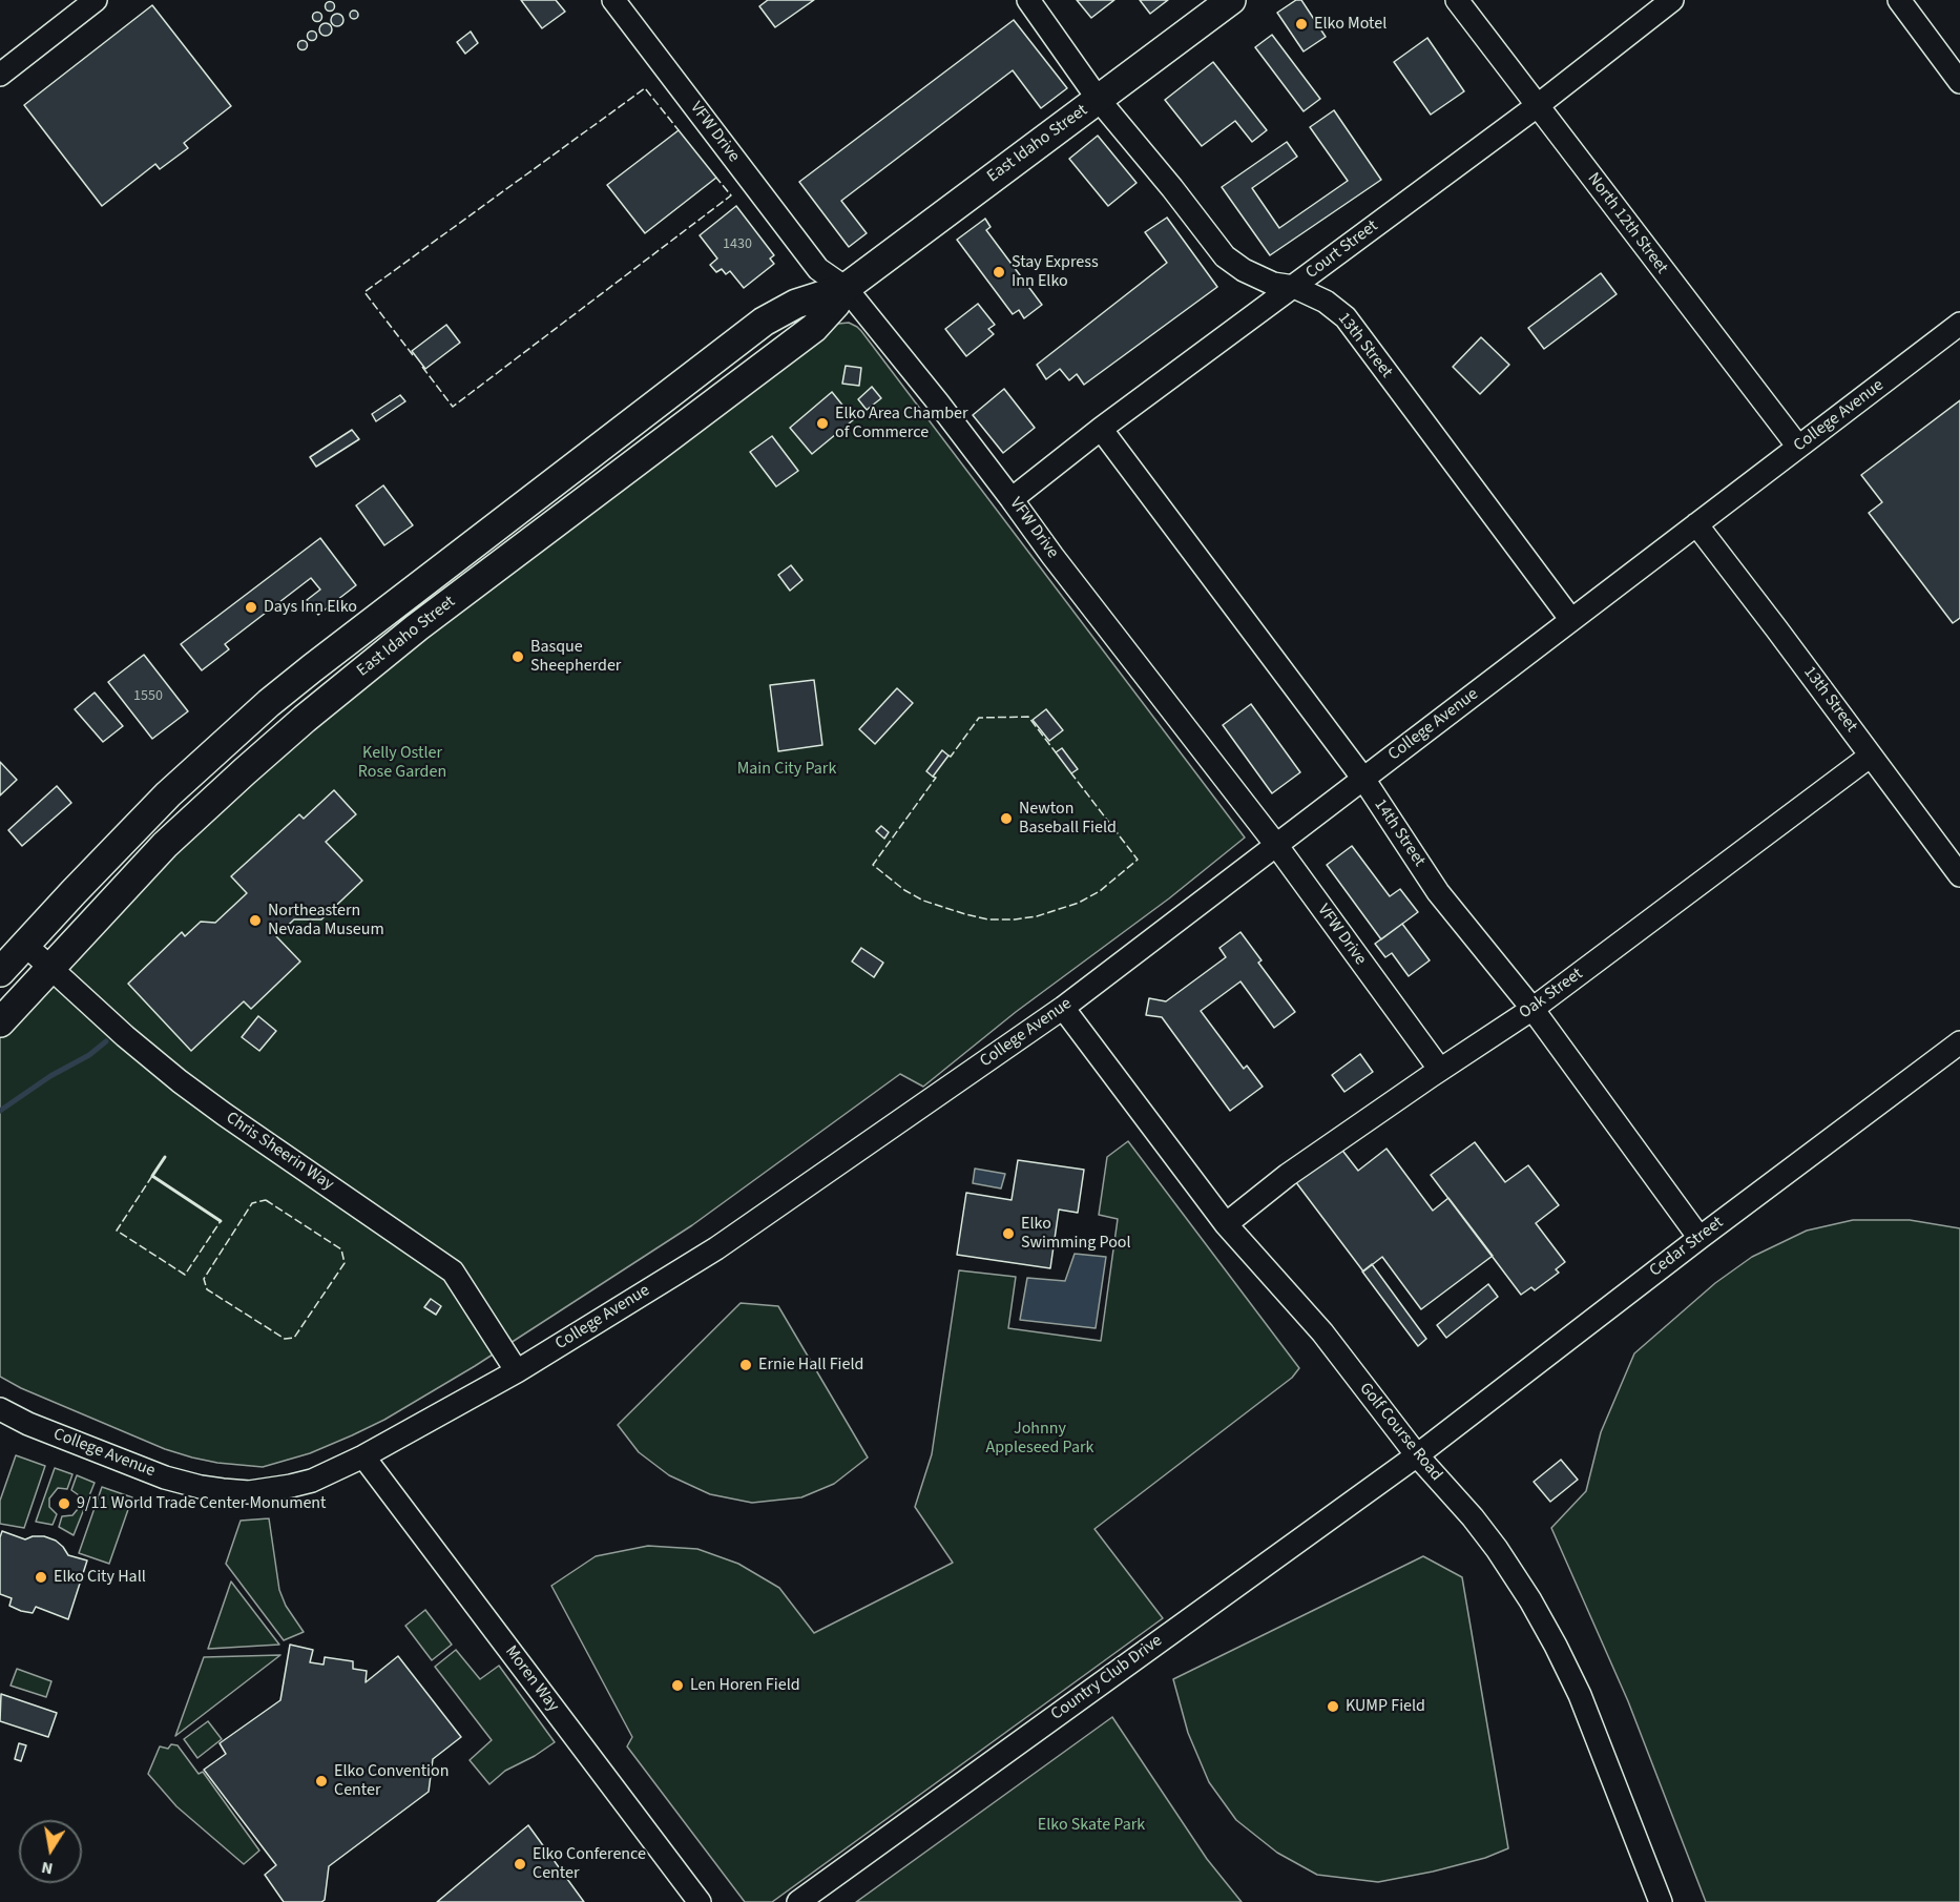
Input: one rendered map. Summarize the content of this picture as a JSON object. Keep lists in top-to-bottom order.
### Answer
{
  "streets": {
    "main road": ["East Idaho Street"],
    "street": [
      "VFW Drive",
      "North 12th Street",
      "Court Street",
      "13th Street",
      "College Avenue",
      "14th Street",
      "Oak Street",
      "Chris Sheerin Way",
      "Cedar Street",
      "Golf Course Road",
      "Country Club Drive",
      "Moren Way"
    ]
  },
  "crossings": [
    ["VFW Drive", "East Idaho Street"],
    ["VFW Drive", "Court Street"],
    ["VFW Drive", "College Avenue"],
    ["VFW Drive", "Oak Street"],
    ["East Idaho Street", "13th Street"],
    ["East Idaho Street", "Chris Sheerin Way"],
    ["North 12th Street", "Court Street"],
    ["North 12th Street", "College Avenue"],
    ["Court Street", "13th Street"],
    ["Court Street", "14th Street"],
    ["13th Street", "College Avenue"],
    ["13th Street", "Oak Street"],
    ["College Avenue", "14th Street"],
    ["College Avenue", "Chris Sheerin Way"],
    ["College Avenue", "Golf Course Road"],
    ["College Avenue", "Moren Way"],
    ["14th Street", "Oak Street"],
    ["14th Street", "Cedar Street"],
    ["Oak Street", "Golf Course Road"],
    ["Cedar Street", "Golf Course Road"],
    ["Cedar Street", "Country Club Drive"],
    ["Golf Course Road", "Country Club Drive"]
  ],
  "parks": [
    "Kelly Ostler Rose Garden",
    "Main City Park",
    "Johnny Appleseed Park",
    "Elko Skate Park"
  ],
  "places": [
    "Elko Motel",
    "Stay Express Inn Elko",
    "Elko Area Chamber of Commerce",
    "Days Inn Elko",
    "Basque Sheepherder",
    "Newton Baseball Field",
    "Northeastern Nevada Museum",
    "Elko Swimming Pool",
    "Ernie Hall Field",
    "9/11 World Trade Center Monument",
    "Elko City Hall",
    "Len Horen Field",
    "KUMP Field",
    "Elko Convention Center",
    "Elko Conference Center"
  ],
  "house_numbers": ["1430", "1550"],
  "north": "bottom"
}
